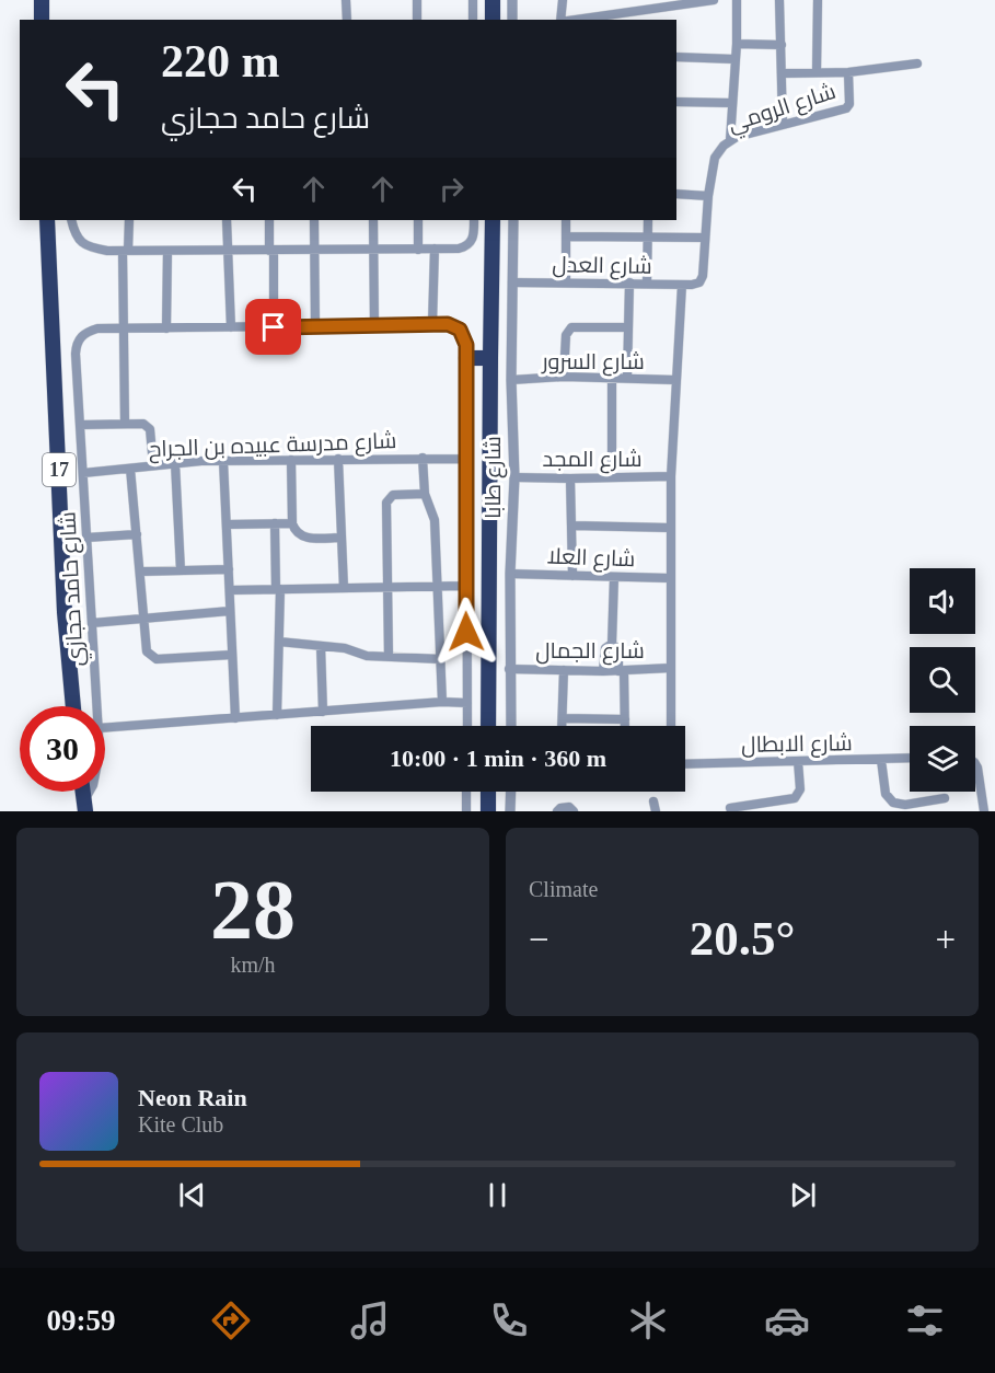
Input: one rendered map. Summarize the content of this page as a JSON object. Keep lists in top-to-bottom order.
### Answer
{
  "streets": {
    "highway": ["17"],
    "street": [
      "شارع الرومي",
      "شارع العدل",
      "شارع السرور",
      "شارع مدرسة عبيده بن الجراح",
      "شارع المجد",
      "شارع طابا",
      "شارع العلا",
      "شارع حامد حجازي",
      "شارع الجمال",
      "شارع الابطال"
    ]
  },
  "crossings": [
    ["شارع الرومي", "شارع العدل"],
    ["شارع العدل", "شارع طابا"],
    ["شارع السرور", "شارع طابا"],
    ["شارع مدرسة عبيده بن الجراح", "شارع حامد حجازي"],
    ["شارع المجد", "شارع طابا"],
    ["شارع طابا", "شارع العلا"],
    ["شارع طابا", "شارع الجمال"]
  ],
  "page": {
    "turn": ["220 m", "شارع حامد حجازي"],
    "limit": "30",
    "trip": "10:00 · 1 min · 360 m",
    "tile": [
      ["28", "km/h"],
      "Climate"
    ],
    "heat": ["−", "20.5°", "+"],
    "song": ["Neon Rain", "Kite Club"],
    "tabs": "09:59"
  }
}
